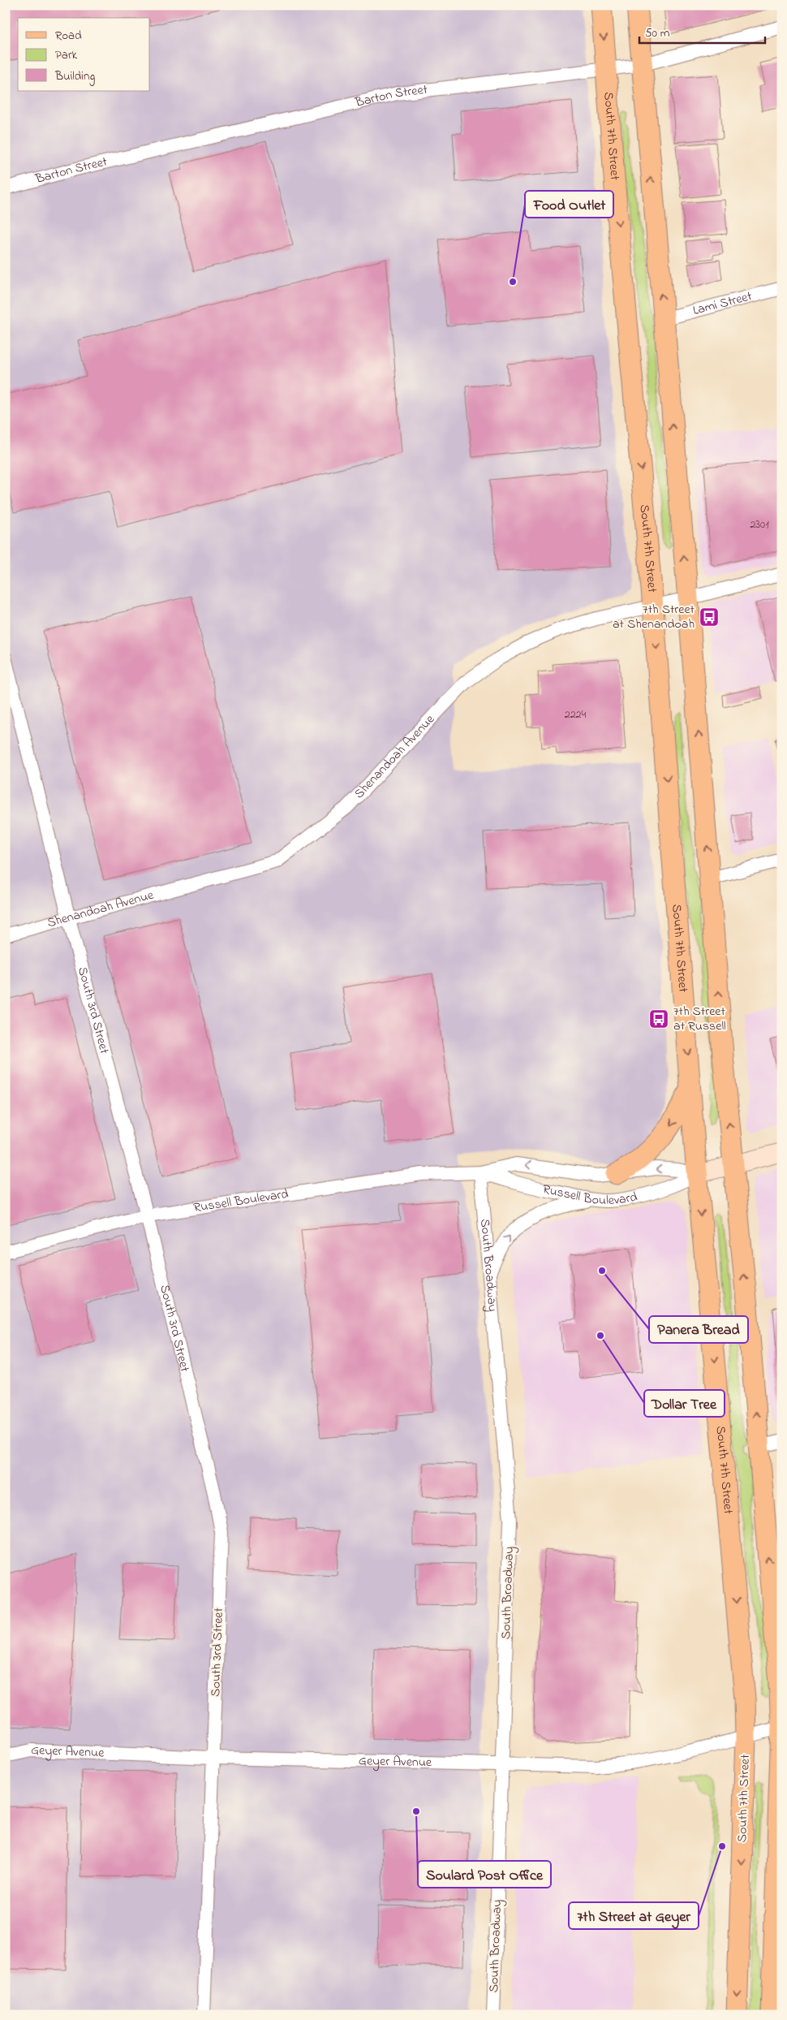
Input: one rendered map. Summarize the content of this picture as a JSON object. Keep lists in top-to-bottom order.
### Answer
{
  "streets": {
    "main road": ["South 7th Street", "Russell Boulevard"],
    "street": [
      "Barton Street",
      "Lami Street",
      "Shenandoah Avenue",
      "South 3rd Street",
      "South Broadway",
      "Geyer Avenue"
    ]
  },
  "crossings": [
    ["Barton Street", "South 7th Street"],
    ["South 7th Street", "Shenandoah Avenue"],
    ["South 7th Street", "Russell Boulevard"],
    ["South 7th Street", "Geyer Avenue"],
    ["Shenandoah Avenue", "South 3rd Street"],
    ["South 3rd Street", "Russell Boulevard"],
    ["South 3rd Street", "Geyer Avenue"],
    ["Russell Boulevard", "South Broadway"],
    ["South Broadway", "Geyer Avenue"]
  ],
  "places": {
    "other": [
      "Food Outlet",
      "Panera Bread",
      "Dollar Tree",
      "Soulard Post Office",
      "7th Street at Geyer"
    ],
    "bus stop": ["7th Street at Shenandoah", "7th Street at Russell"]
  },
  "house_numbers": ["2301", "2224"],
  "legend": ["Road", "Park", "Building"],
  "scale_bar": "50 m"
}
